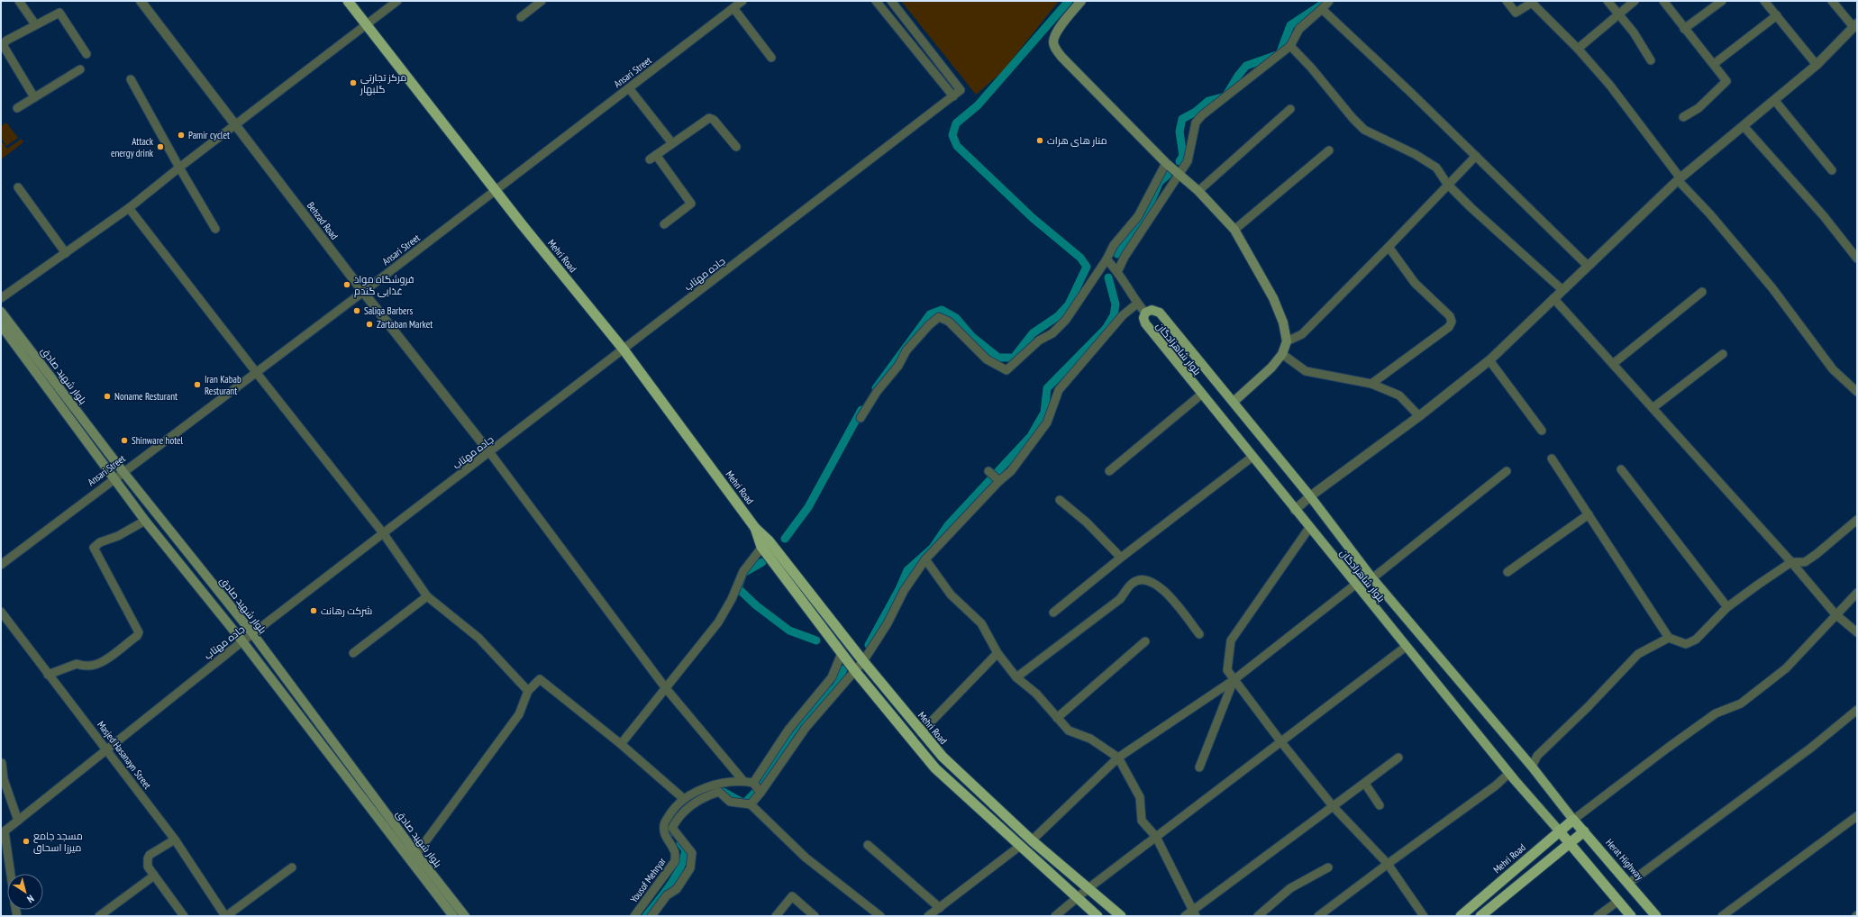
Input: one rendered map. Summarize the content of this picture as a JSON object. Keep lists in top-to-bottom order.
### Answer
{
  "streets": {
    "highway": ["Mehri Road", "Herat Highway"],
    "main road": ["بلوار شاهزادگان", "بلوار شهید صادق"],
    "street": [
      "Ansari Street",
      "Behzad Road",
      "جاده مهتاب",
      "Masjed Hasanayn Street",
      "Yousof Mehryar"
    ]
  },
  "crossings": [
    ["Ansari Street", "Behzad Road"],
    ["Ansari Street", "Mehri Road"],
    ["Ansari Street", "بلوار شهید صادق"],
    ["Behzad Road", "جاده مهتاب"],
    ["Mehri Road", "جاده مهتاب"],
    ["Mehri Road", "بلوار شاهزادگان"],
    ["Mehri Road", "Herat Highway"],
    ["جاده مهتاب", "بلوار شهید صادق"],
    ["جاده مهتاب", "Masjed Hasanayn Street"],
    ["بلوار شاهزادگان", "Herat Highway"]
  ],
  "places": [
    "مرکز تجارتی گلبهار",
    "Pamir cyclet",
    "منار های هرات",
    "Attack energy drink",
    "فروشگاه مواد غذایی گندم",
    "Saliqa Barbers",
    "Zartaban Market",
    "Iran Kabab Resturant",
    "Noname Resturant",
    "Shinware hotel",
    "شرکت رهانت",
    "مسجد جامع میرزا اسحاق"
  ],
  "north": "bottom right"
}
